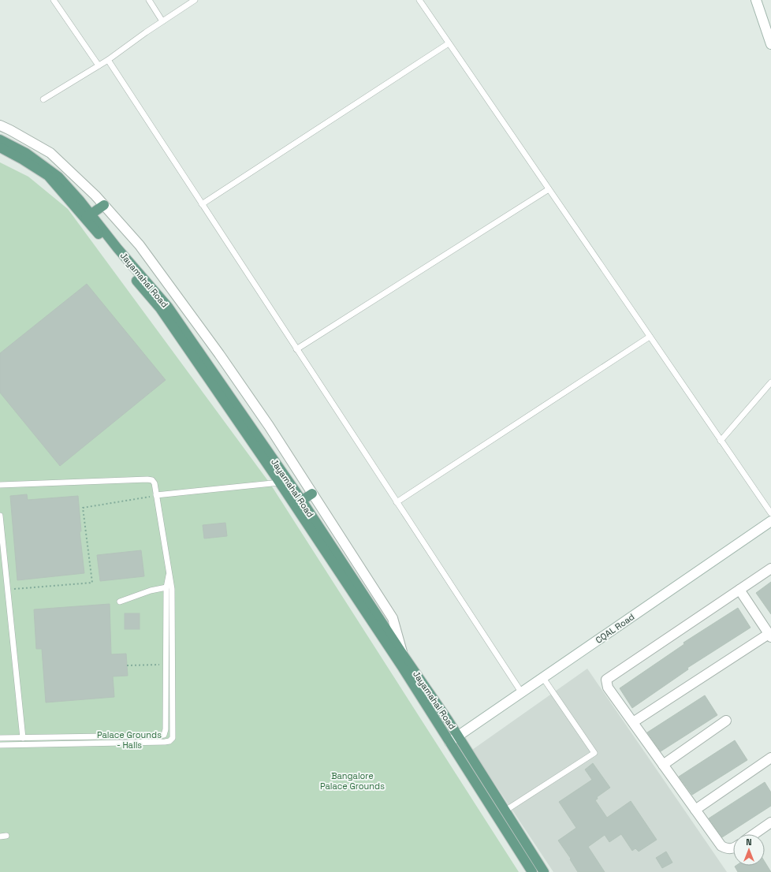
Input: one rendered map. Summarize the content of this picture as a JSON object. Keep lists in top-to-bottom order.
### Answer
{
  "streets": {
    "main road": ["Jayamahal Road"],
    "street": ["CQAL Road"]
  },
  "crossings": [
    ["Jayamahal Road", "CQAL Road"]
  ],
  "parks": ["Palace Grounds - Halls", "Bangalore Palace Grounds"],
  "north": "top"
}
